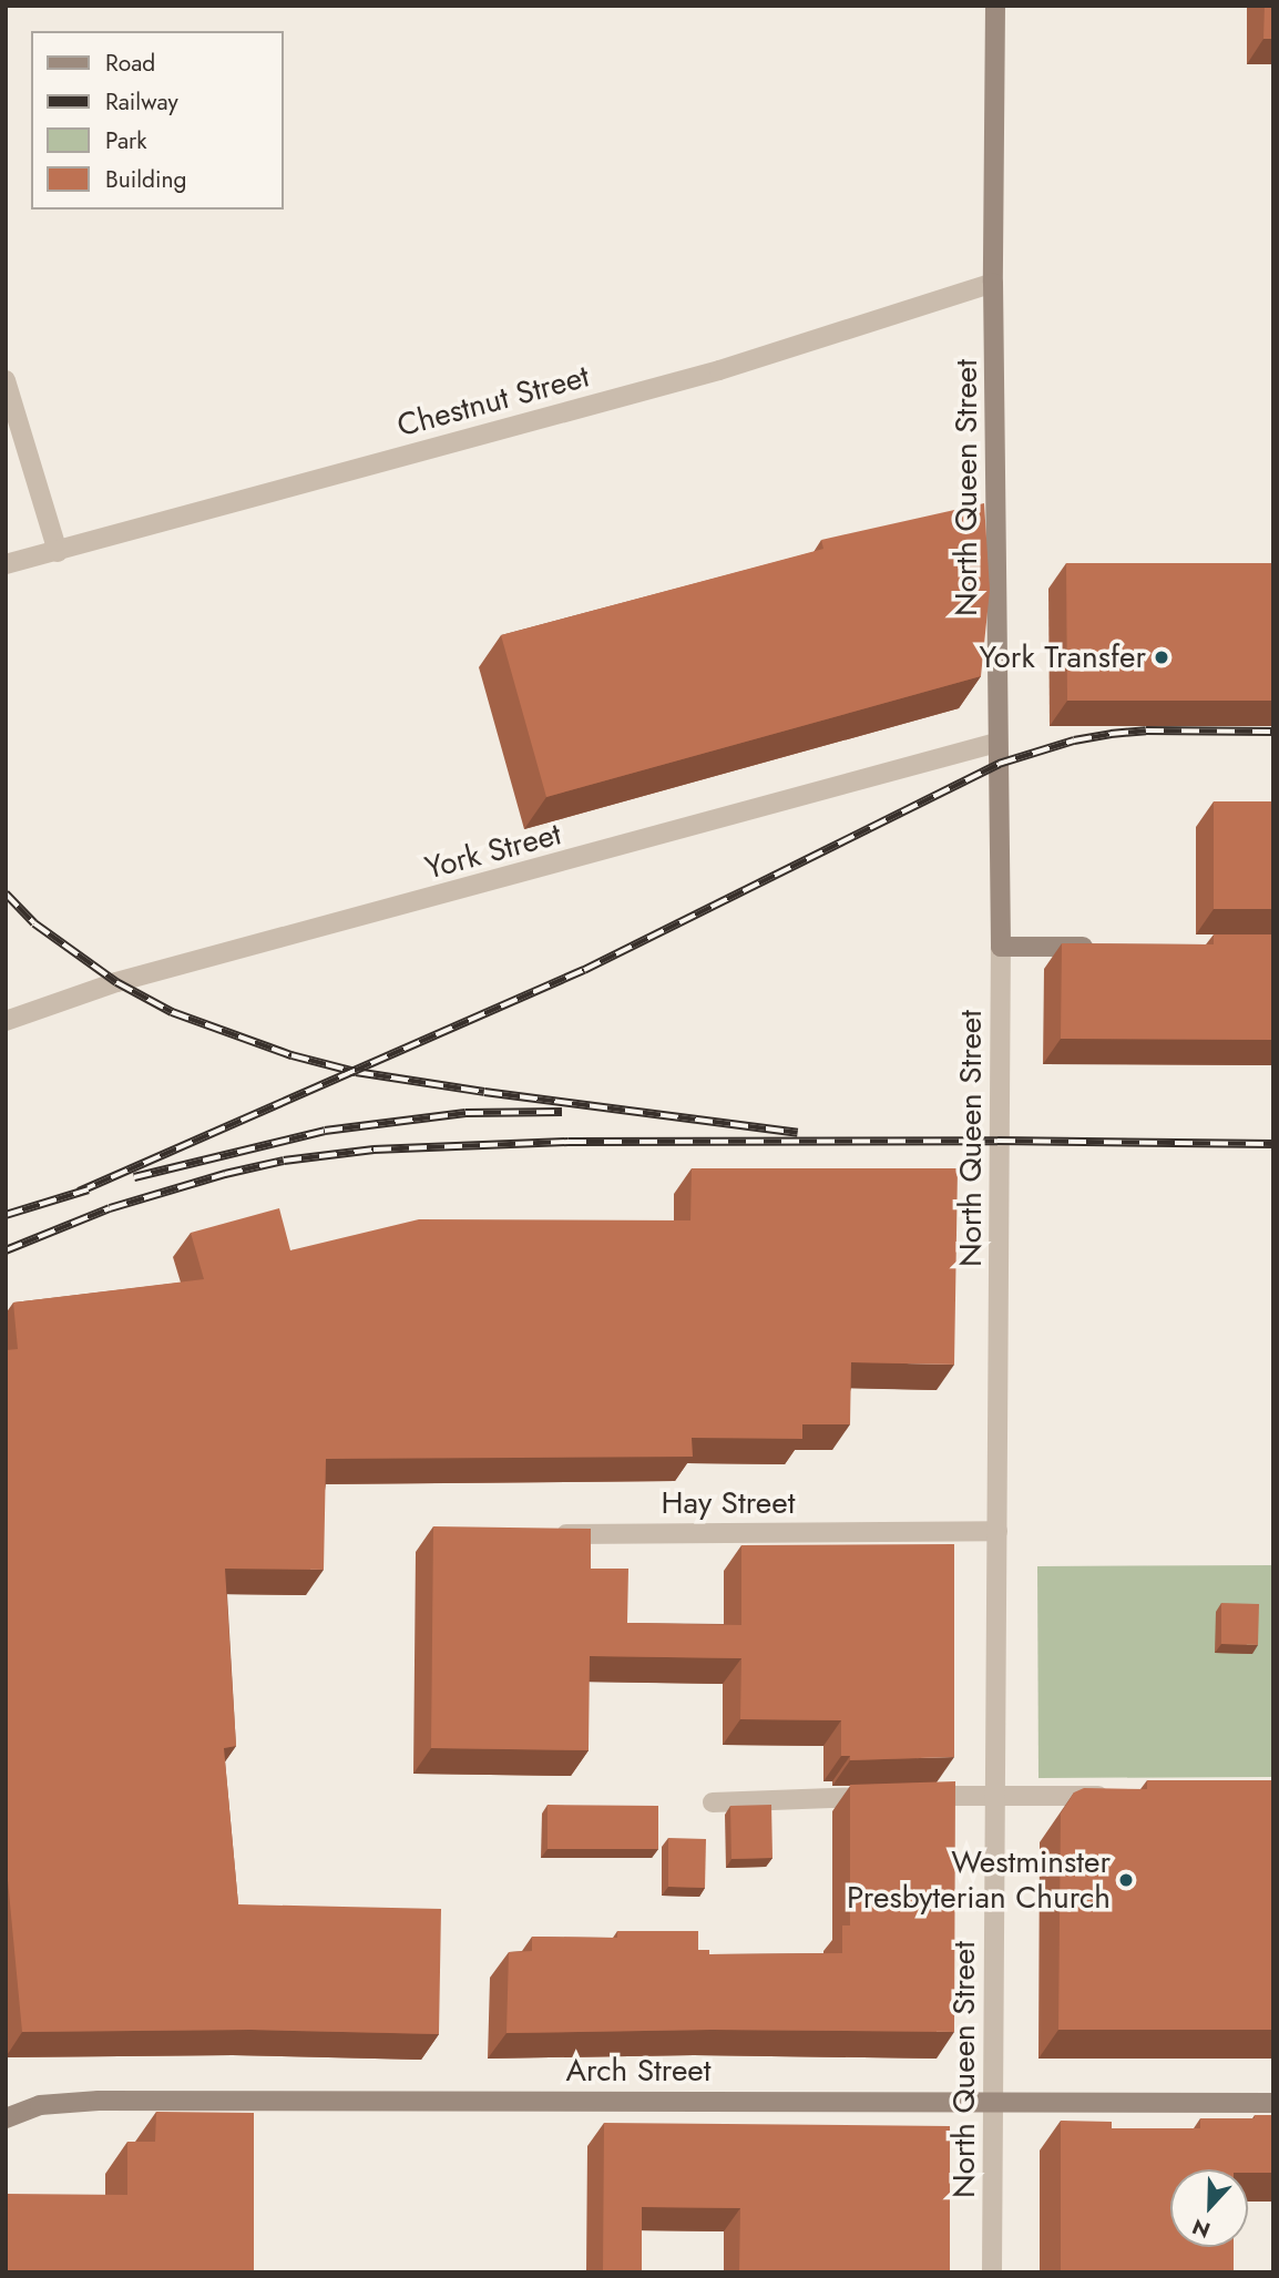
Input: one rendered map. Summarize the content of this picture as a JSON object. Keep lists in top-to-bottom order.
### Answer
{
  "streets": {
    "street": [
      "Chestnut Street",
      "North Queen Street",
      "York Street",
      "Hay Street",
      "Arch Street"
    ]
  },
  "crossings": [
    ["Chestnut Street", "North Queen Street"],
    ["North Queen Street", "York Street"],
    ["North Queen Street", "Hay Street"],
    ["North Queen Street", "Arch Street"]
  ],
  "places": ["York Transfer", "Westminster Presbyterian Church"],
  "legend": [
    "Road",
    "Railway",
    "Park",
    "Building"
  ],
  "north": "bottom"
}
